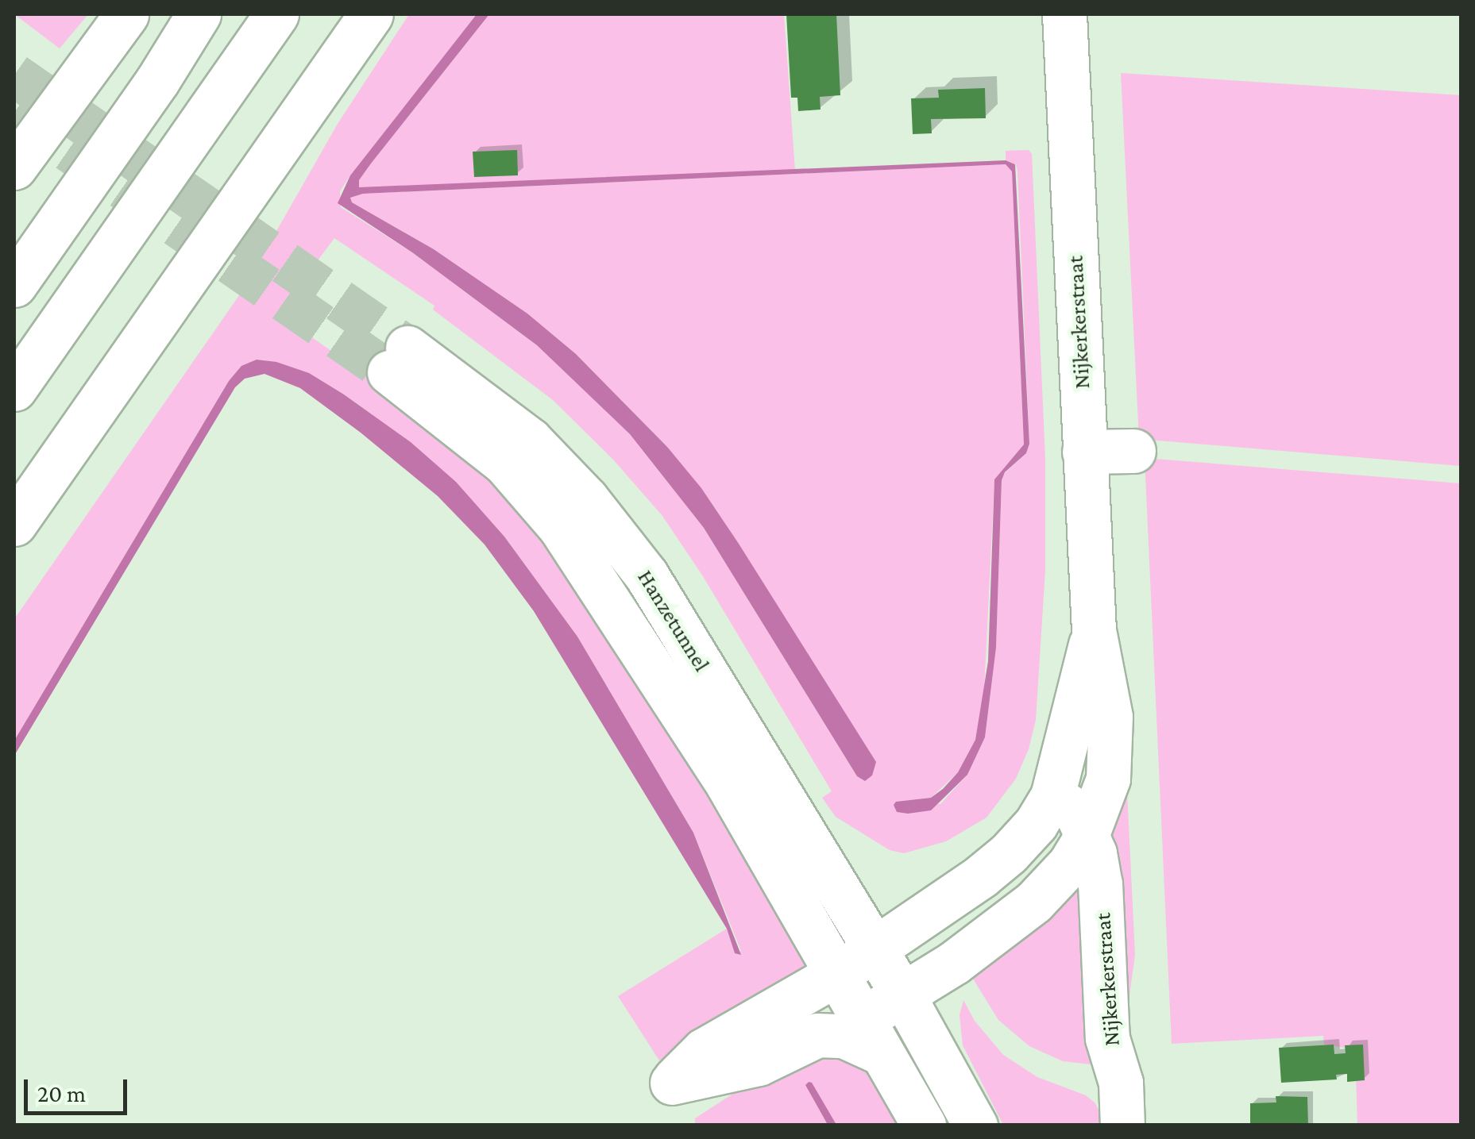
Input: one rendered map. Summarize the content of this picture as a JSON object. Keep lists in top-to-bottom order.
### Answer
{
  "streets": {
    "main road": ["Nijkerkerstraat", "Hanzetunnel"]
  },
  "crossings": [
    ["Nijkerkerstraat", "Hanzetunnel"]
  ],
  "scale_bar": "20 m"
}
